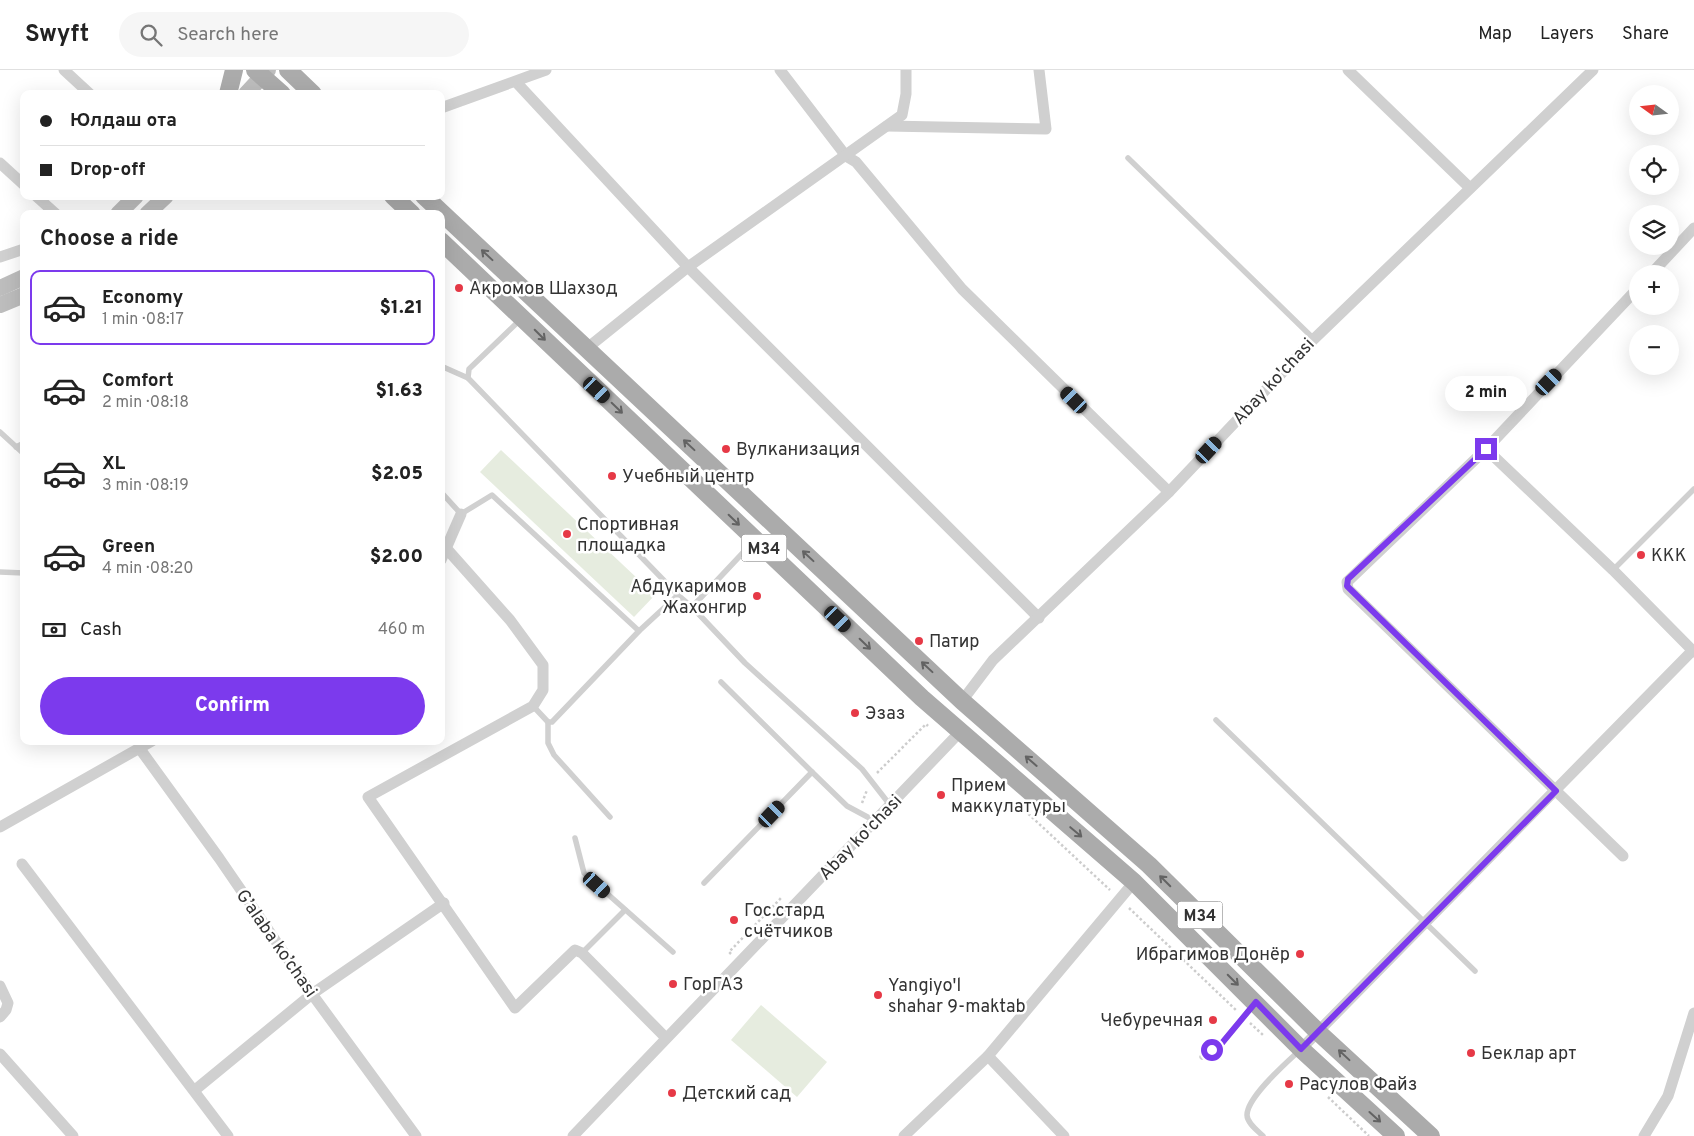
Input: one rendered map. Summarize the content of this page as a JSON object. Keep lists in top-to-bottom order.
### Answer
{
  "streets": {
    "main road": ["M34"],
    "street": ["Abay ko'chasi", "G’alaba ko’chasi"]
  },
  "crossings": [
    ["Abay ko'chasi", "M34"]
  ],
  "places": [
    "Акромов Шахзод",
    "Вулканизация",
    "Учебный центр",
    "Спортивная площадка",
    "ККК",
    "Абдукаримов Жахонгир",
    "Патир",
    "Эзаз",
    "Прием маккулатуры",
    "Гос.стард счётчиков",
    "Ибрагимов Донёр",
    "ГорГАЗ",
    "Yangiyo'l shahar 9-maktab",
    "Чебуречная",
    "Беклар арт",
    "Расулов Файз",
    "Детский сад"
  ],
  "north": "left",
  "page": {
    "header": "Swyft",
    "search": "Search here",
    "nav": ["Map", "Layers", "Share"],
    "map_buttons": ["+", "−"],
    "banner": ["Юлдаш ота", "Drop-off"],
    "heading": "Choose a ride",
    "list": [
      {
        "name": "Economy",
        "note": "1 min · 08:17",
        "value": "$1.21"
      },
      {
        "name": "Comfort",
        "note": "2 min · 08:18",
        "value": "$1.63"
      },
      {
        "name": "XL",
        "note": "3 min · 08:19",
        "value": "$2.05"
      },
      {
        "name": "Green",
        "note": "4 min · 08:20",
        "value": "$2.00"
      }
    ],
    "bubble": "2 min",
    "pay": ["Cash", "460 m"],
    "buttons": "Confirm"
  }
}
